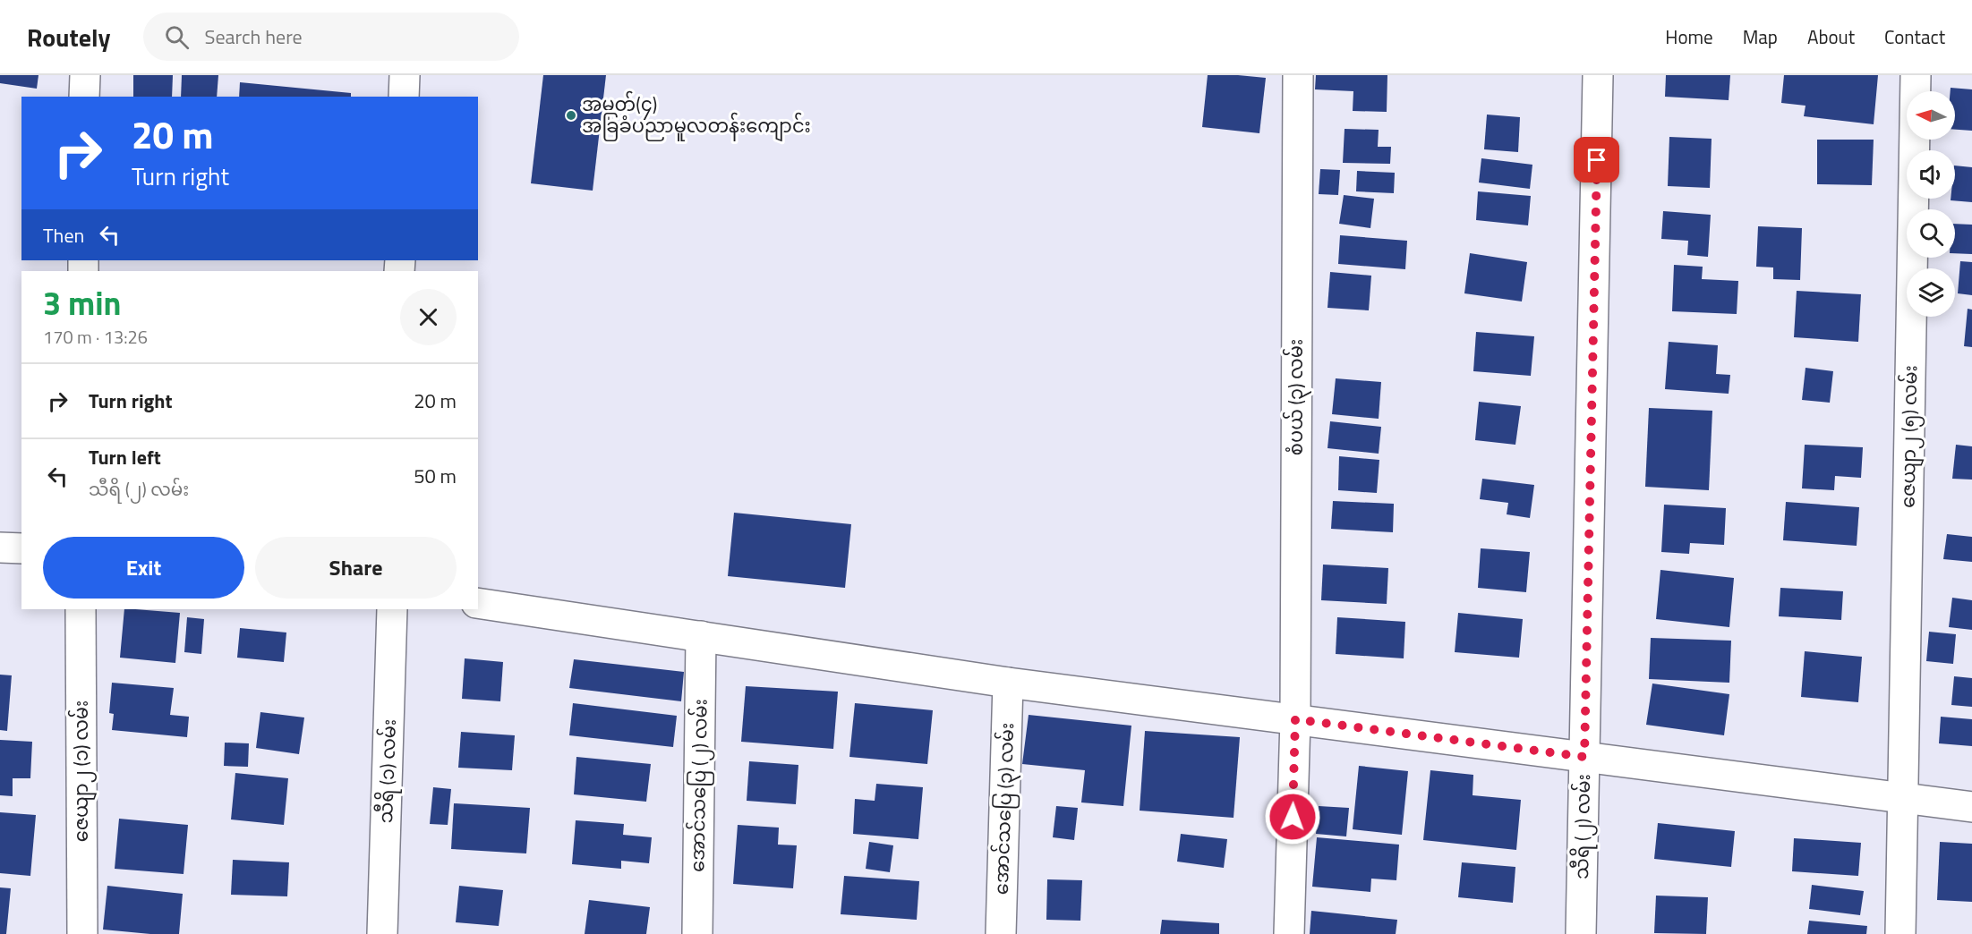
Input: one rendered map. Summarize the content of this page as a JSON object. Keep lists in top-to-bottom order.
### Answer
{
  "streets": {
    "street": [
      "စံပယ် (၃) လမ်း",
      "ဇေယျာ၂ (၅) လမ်း",
      "ဇေယျာ၂ (၁) လမ်း",
      "သီရိ (၁) လမ်း",
      "အောင်သပြေ (၂) လမ်း",
      "အောင်သပြေ (၃) လမ်း",
      "သီရိ (၂) လမ်း"
    ]
  },
  "places": ["အမှတ်(၄) အခြခံပညာမူလတန်းကျောင်း"],
  "north": "left",
  "page": {
    "header": "Routely",
    "search": "Search here",
    "nav": [
      "Home",
      "Map",
      "About",
      "Contact"
    ],
    "turn": ["20 m", "Turn right"],
    "then": "Then",
    "heading": ["3 min", "170 m · 13:26"],
    "list": [
      {
        "name": "Turn right",
        "value": "20 m"
      },
      {
        "name": "Turn left",
        "note": "သီရိ (၂) လမ်း",
        "value": "50 m"
      }
    ],
    "buttons": ["Exit", "Share"]
  }
}
